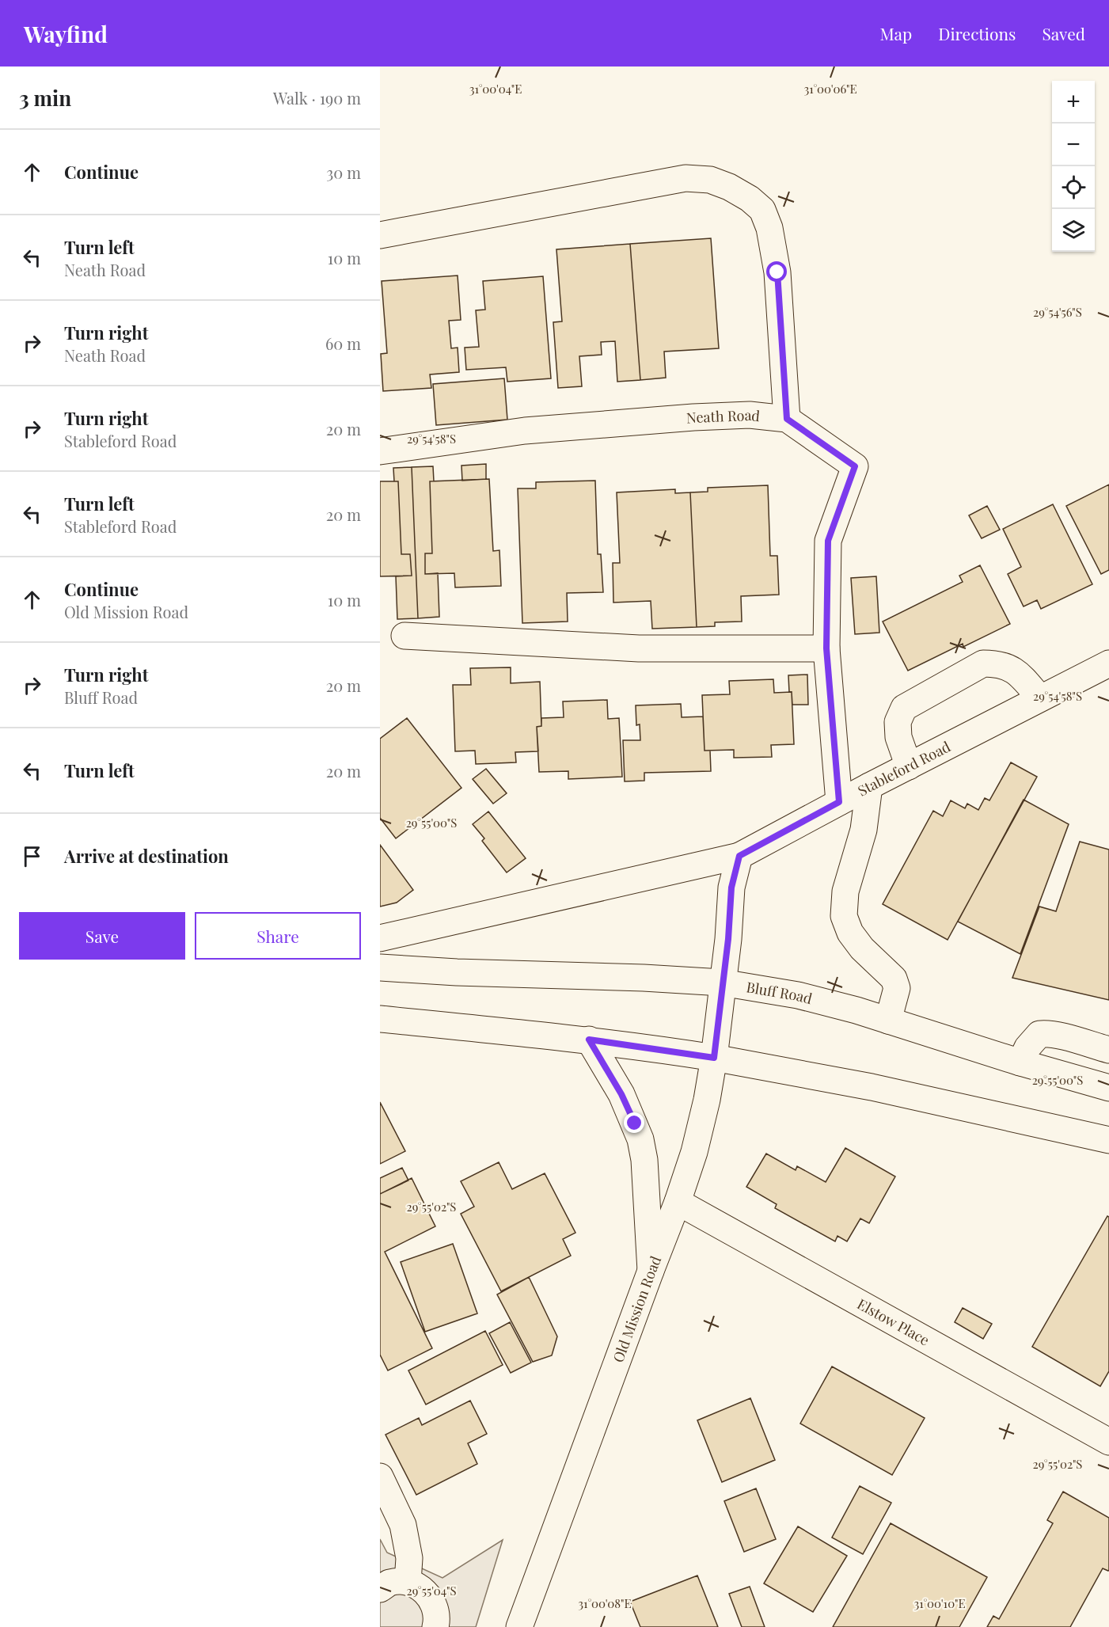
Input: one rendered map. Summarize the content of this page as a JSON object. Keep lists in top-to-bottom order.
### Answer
{
  "streets": {
    "street": [
      "Neath Road",
      "Stableford Road",
      "Bluff Road",
      "Old Mission Road",
      "Elstow Place"
    ]
  },
  "crossings": [
    ["Neath Road", "Stableford Road"],
    ["Bluff Road", "Old Mission Road"],
    ["Old Mission Road", "Elstow Place"]
  ],
  "page": {
    "header": "Wayfind",
    "nav": ["Map", "Directions", "Saved"],
    "heading": ["3 min", "Walk · 190 m"],
    "map_buttons": ["+", "−"],
    "list": [
      ["Continue", "30 m"],
      ["Turn left", "Neath Road", "10 m"],
      ["Turn right", "Neath Road", "60 m"],
      ["Turn right", "Stableford Road", "20 m"],
      ["Turn left", "Stableford Road", "20 m"],
      ["Continue", "Old Mission Road", "10 m"],
      ["Turn right", "Bluff Road", "20 m"],
      ["Turn left", "20 m"],
      "Arrive at destination"
    ],
    "buttons": ["Save", "Share"]
  },
  "coordinates": [
    "31°00'04\"E",
    "31°00'06\"E",
    "29°54'56\"S",
    "29°54'58\"S",
    "29°55'00\"S",
    "29°55'02\"S",
    "29°55'04\"S",
    "31°00'08\"E",
    "31°00'10\"E"
  ]
}
